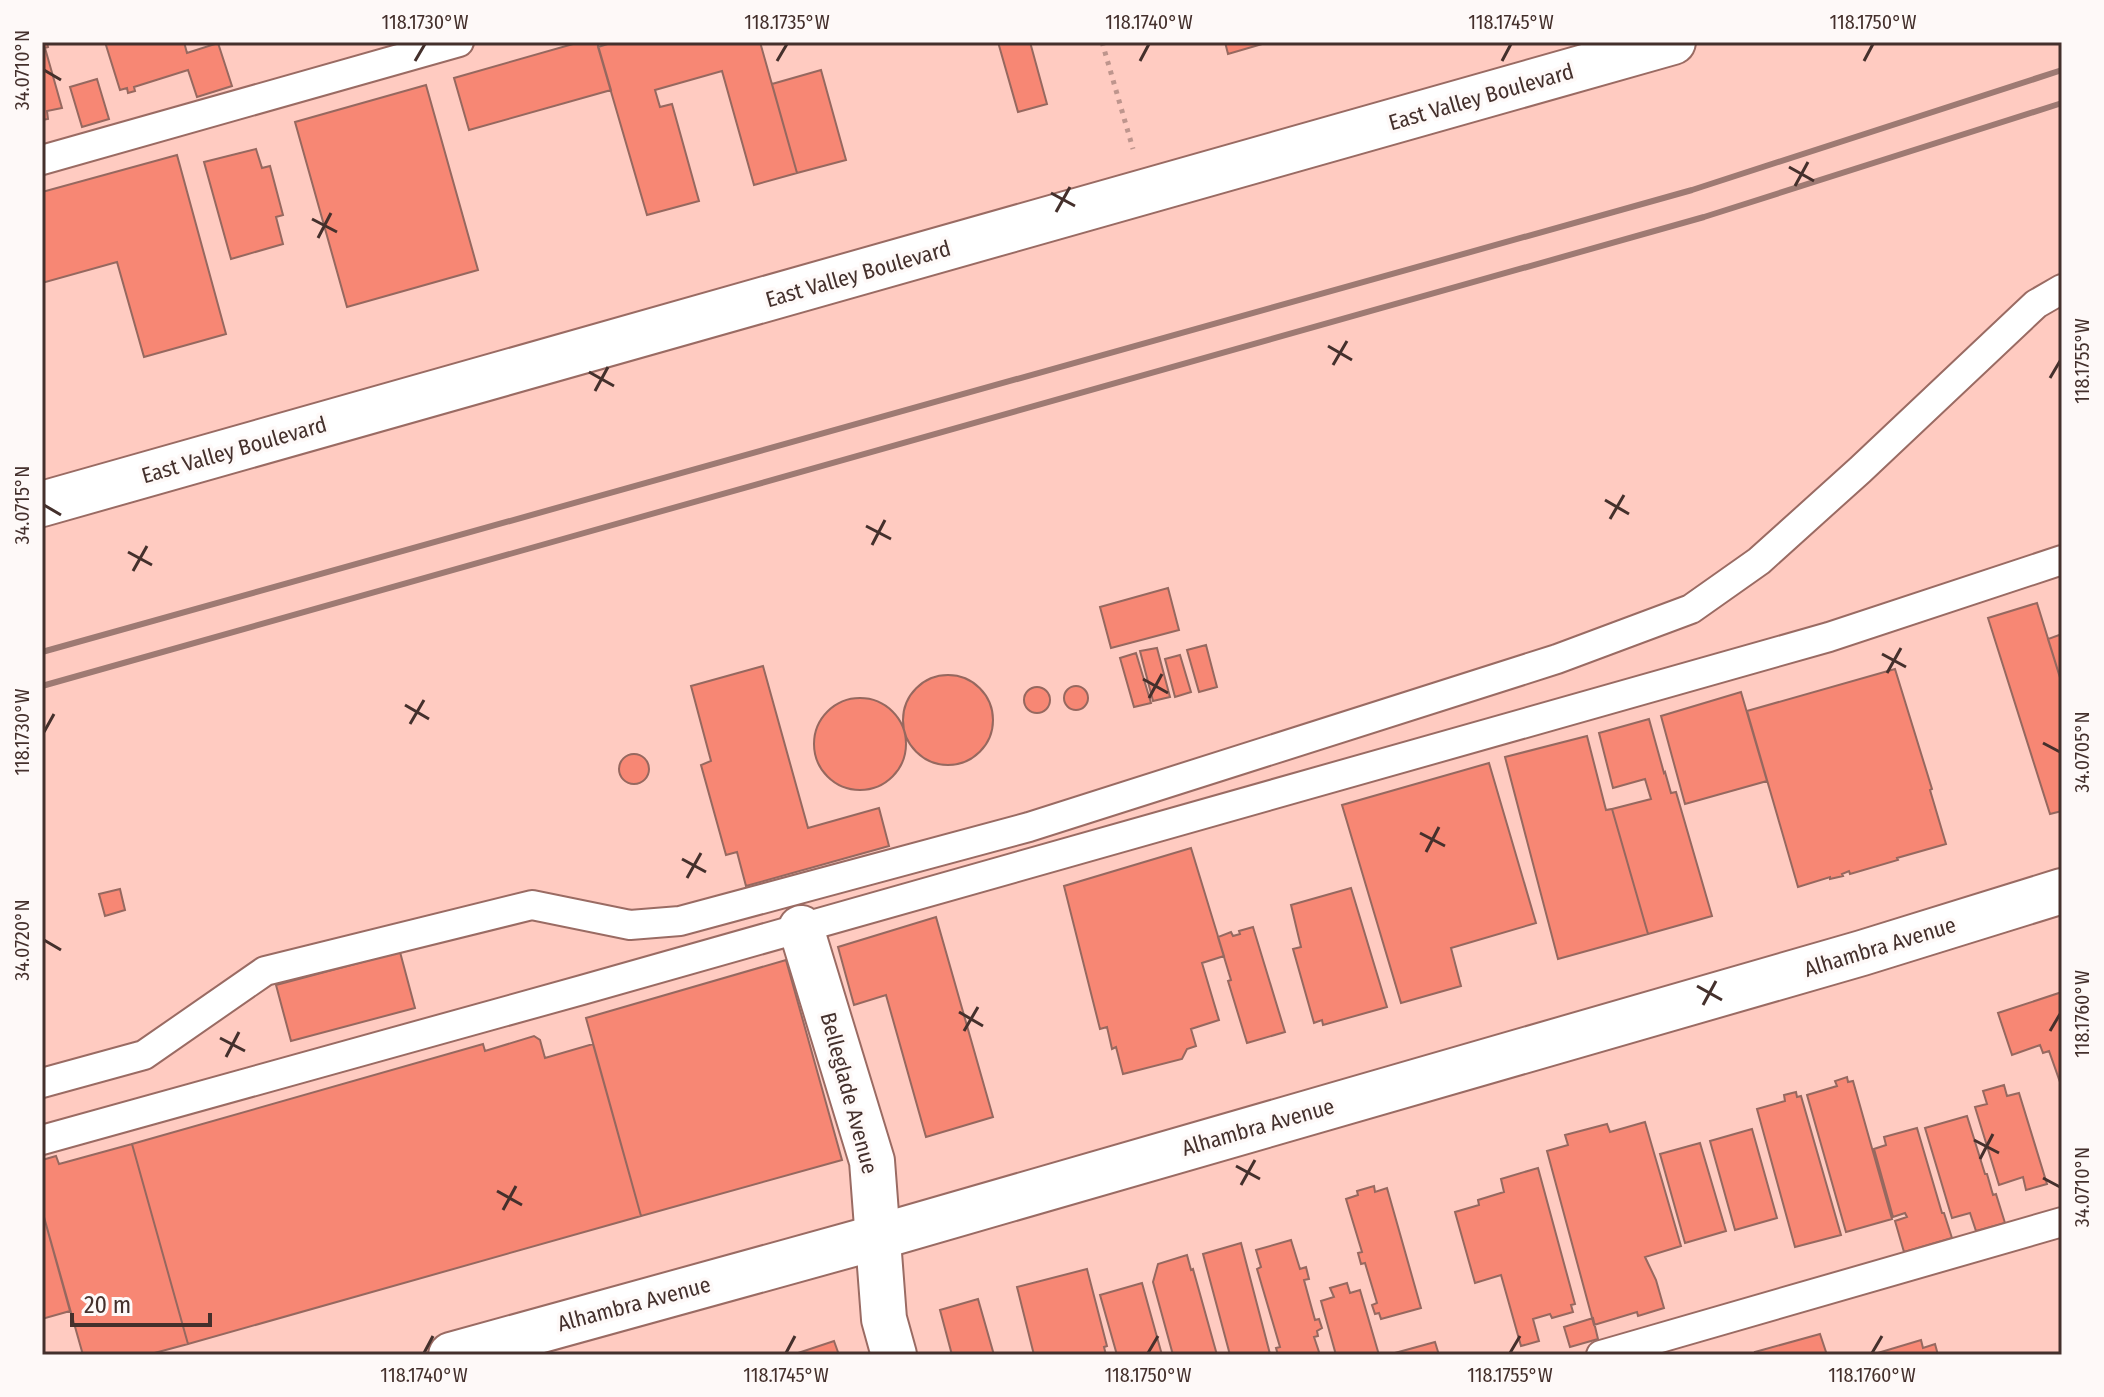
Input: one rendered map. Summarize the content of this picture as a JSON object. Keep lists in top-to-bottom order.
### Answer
{
  "streets": {
    "main road": ["East Valley Boulevard", "Alhambra Avenue", "Belleglade Avenue"]
  },
  "crossings": [
    ["Alhambra Avenue", "Belleglade Avenue"]
  ],
  "scale_bar": "20 m",
  "coordinates": [
    "118.1730°W",
    "118.1735°W",
    "118.1740°W",
    "118.1745°W",
    "118.1750°W",
    "34.0710°N",
    "118.1755°W",
    "34.0715°N",
    "34.0705°N",
    "34.0720°N",
    "118.1760°W"
  ]
}
